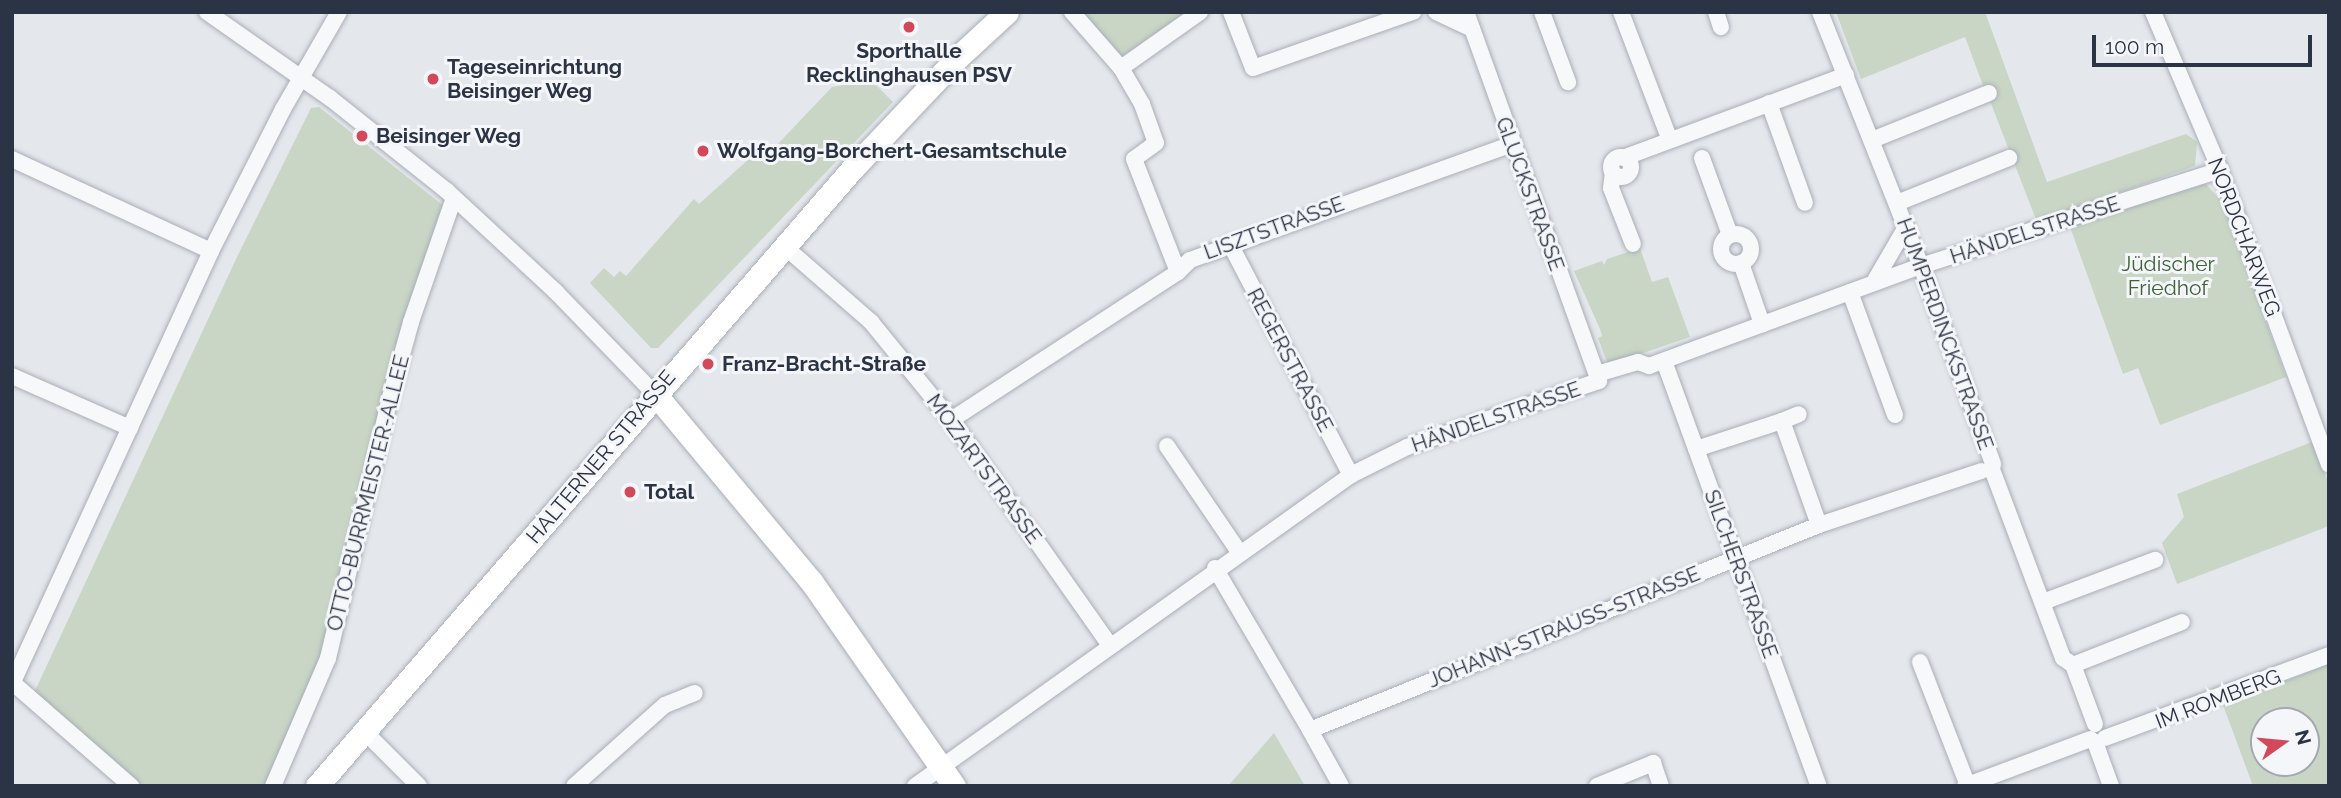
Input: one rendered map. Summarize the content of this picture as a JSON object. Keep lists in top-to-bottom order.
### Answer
{
  "streets": {
    "main road": ["HALTERNER STRASSE"],
    "street": [
      "GLUCKSTRASSE",
      "LISZTSTRASSE",
      "HÄNDELSTRASSE",
      "NORDCHARWEG",
      "HUMPERDINCKSTRASSE",
      "REGERSTRASSE",
      "MOZARTSTRASSE",
      "OTTO-BURRMEISTER-ALLEE",
      "SILCHERSTRASSE",
      "JOHANN-STRAUSS-STRASSE",
      "IM ROMBERG"
    ]
  },
  "crossings": [
    ["GLUCKSTRASSE", "LISZTSTRASSE"],
    ["GLUCKSTRASSE", "HÄNDELSTRASSE"],
    ["LISZTSTRASSE", "REGERSTRASSE"],
    ["LISZTSTRASSE", "MOZARTSTRASSE"],
    ["HÄNDELSTRASSE", "NORDCHARWEG"],
    ["HÄNDELSTRASSE", "HUMPERDINCKSTRASSE"],
    ["HÄNDELSTRASSE", "REGERSTRASSE"],
    ["HÄNDELSTRASSE", "MOZARTSTRASSE"],
    ["HÄNDELSTRASSE", "SILCHERSTRASSE"],
    ["HUMPERDINCKSTRASSE", "JOHANN-STRAUSS-STRASSE"],
    ["HUMPERDINCKSTRASSE", "IM ROMBERG"],
    ["HALTERNER STRASSE", "MOZARTSTRASSE"],
    ["SILCHERSTRASSE", "JOHANN-STRAUSS-STRASSE"]
  ],
  "parks": ["Jüdischer Friedhof"],
  "places": [
    "Sporthalle Recklinghausen PSV",
    "Tageseinrichtung Beisinger Weg",
    "Beisinger Weg",
    "Wolfgang-Borchert-Gesamtschule",
    "Franz-Bracht-Straße",
    "Total"
  ],
  "scale_bar": "100 m",
  "north": "right"
}
